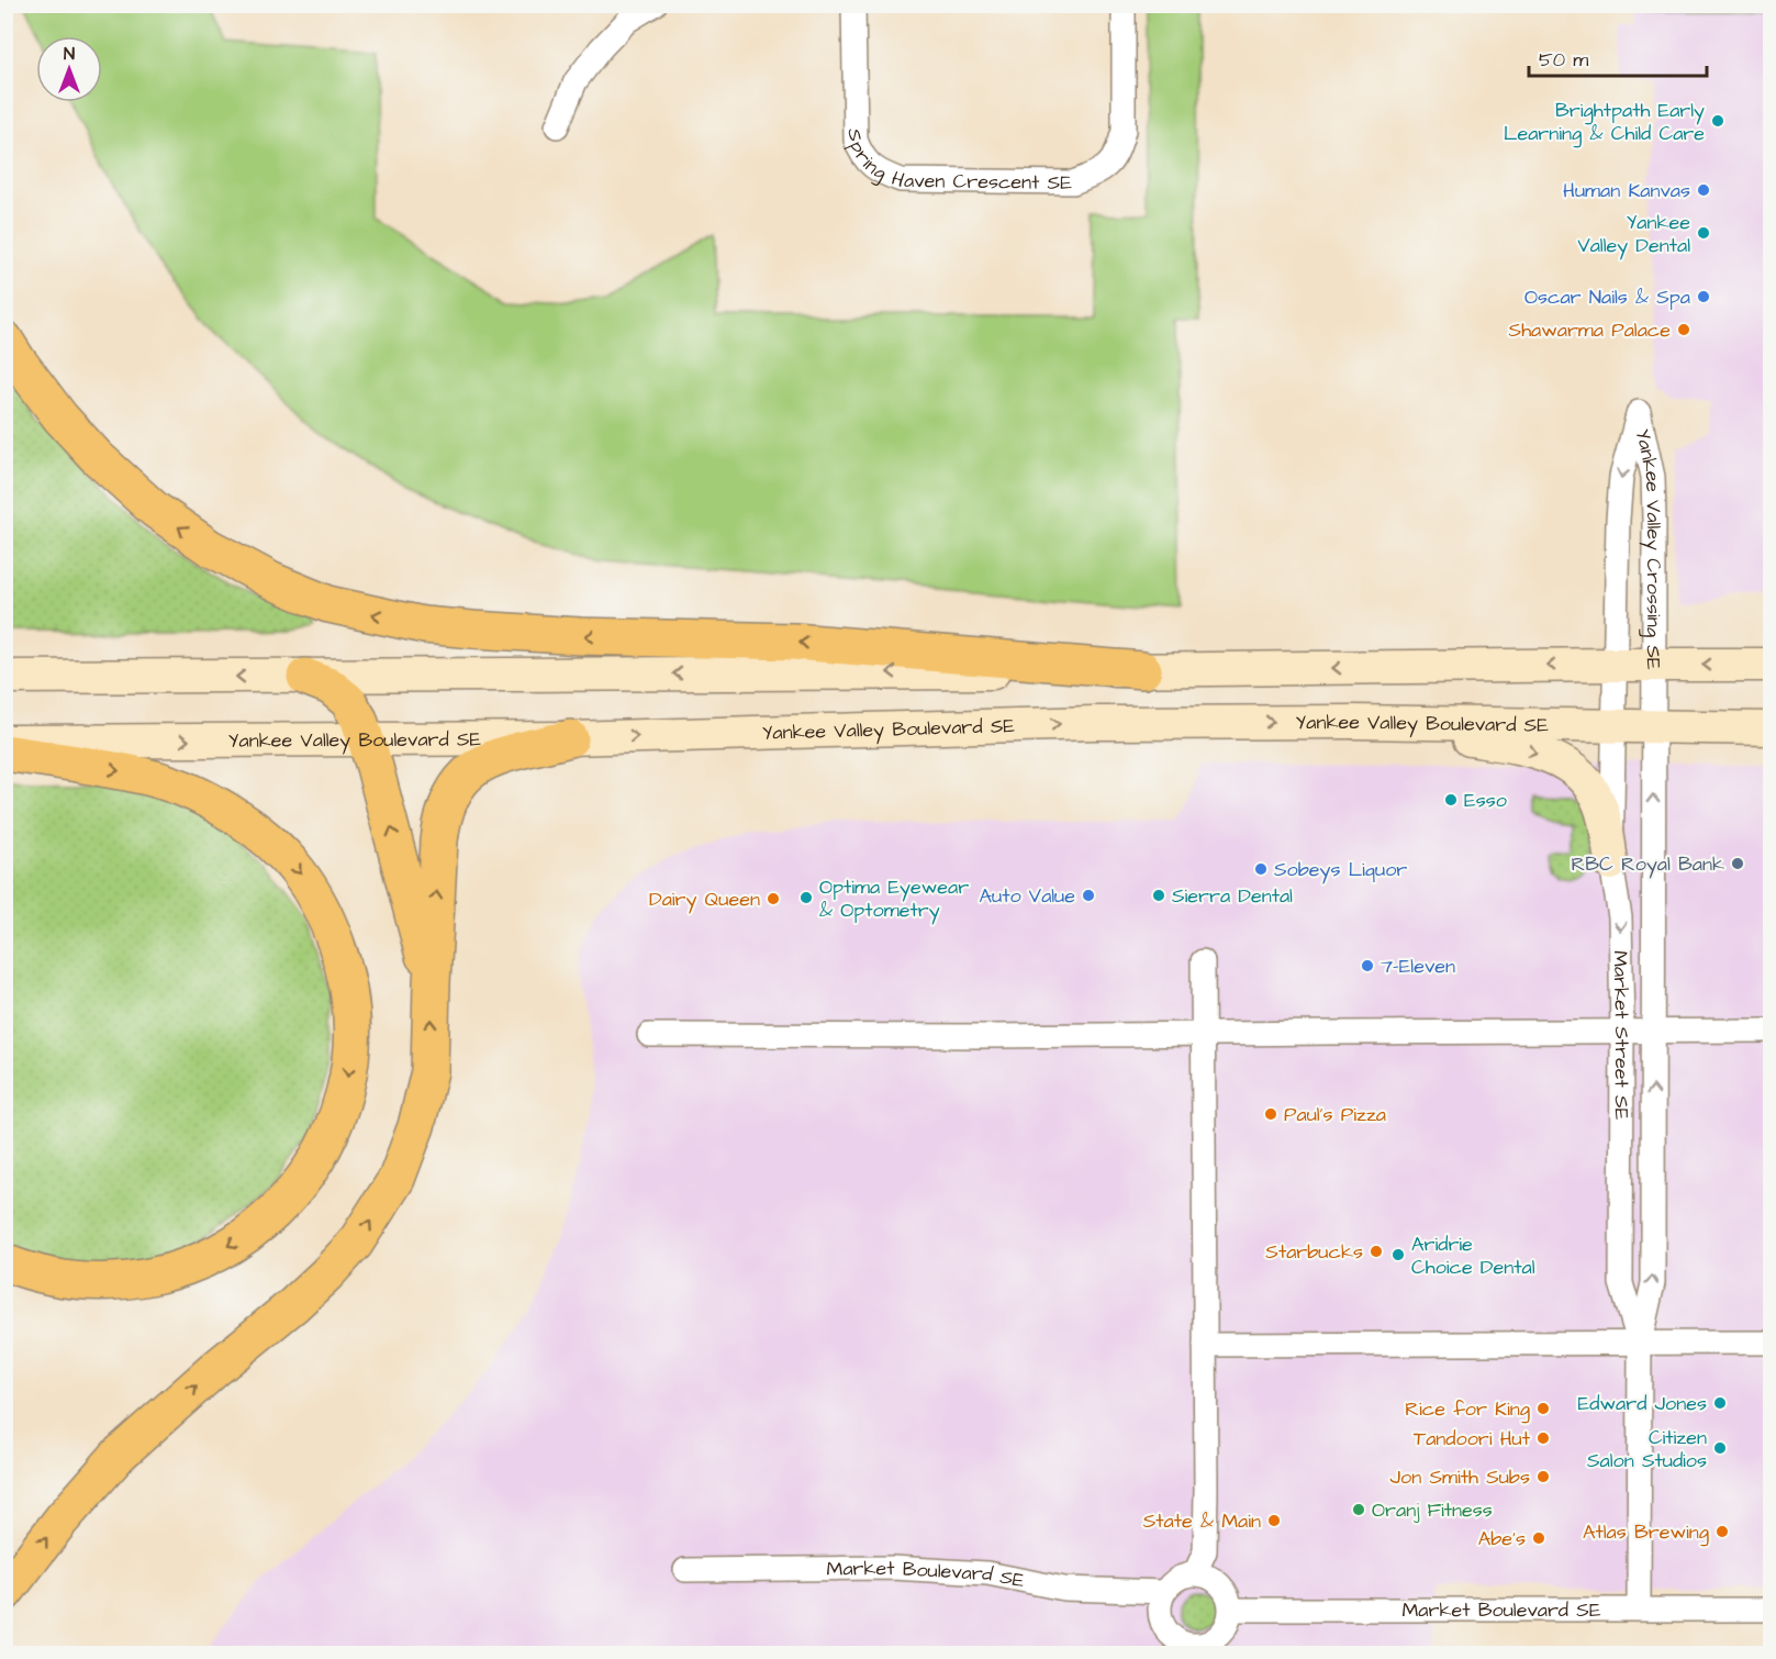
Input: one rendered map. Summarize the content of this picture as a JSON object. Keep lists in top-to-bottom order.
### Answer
{
  "streets": {
    "main road": ["Yankee Valley Boulevard SE"],
    "street": [
      "Spring Haven Crescent SE",
      "Yankee Valley Crossing SE",
      "Market Street SE",
      "Market Boulevard SE"
    ]
  },
  "crossings": [
    ["Yankee Valley Crossing SE", "Yankee Valley Boulevard SE"],
    ["Yankee Valley Crossing SE", "Market Street SE"],
    ["Yankee Valley Boulevard SE", "Market Street SE"],
    ["Market Street SE", "Market Boulevard SE"]
  ],
  "places": [
    "Brightpath Early Learning & Child Care",
    "Human Kanvas",
    "Yankee Valley Dental",
    "Oscar Nails & Spa",
    "Shawarma Palace",
    "Esso",
    "RBC Royal Bank",
    "Sobeys Liquor",
    "Auto Value",
    "Sierra Dental",
    "Optima Eyewear & Optometry",
    "Dairy Queen",
    "7-Eleven",
    "Paul's Pizza",
    "Starbucks",
    "Aridrie Choice Dental",
    "Edward Jones",
    "Rice for King",
    "Tandoori Hut",
    "Citizen Salon Studios",
    "Jon Smith Subs",
    "Oranj Fitness",
    "State & Main",
    "Atlas Brewing",
    "Abe's"
  ],
  "scale_bar": "50 m",
  "north": "top"
}
